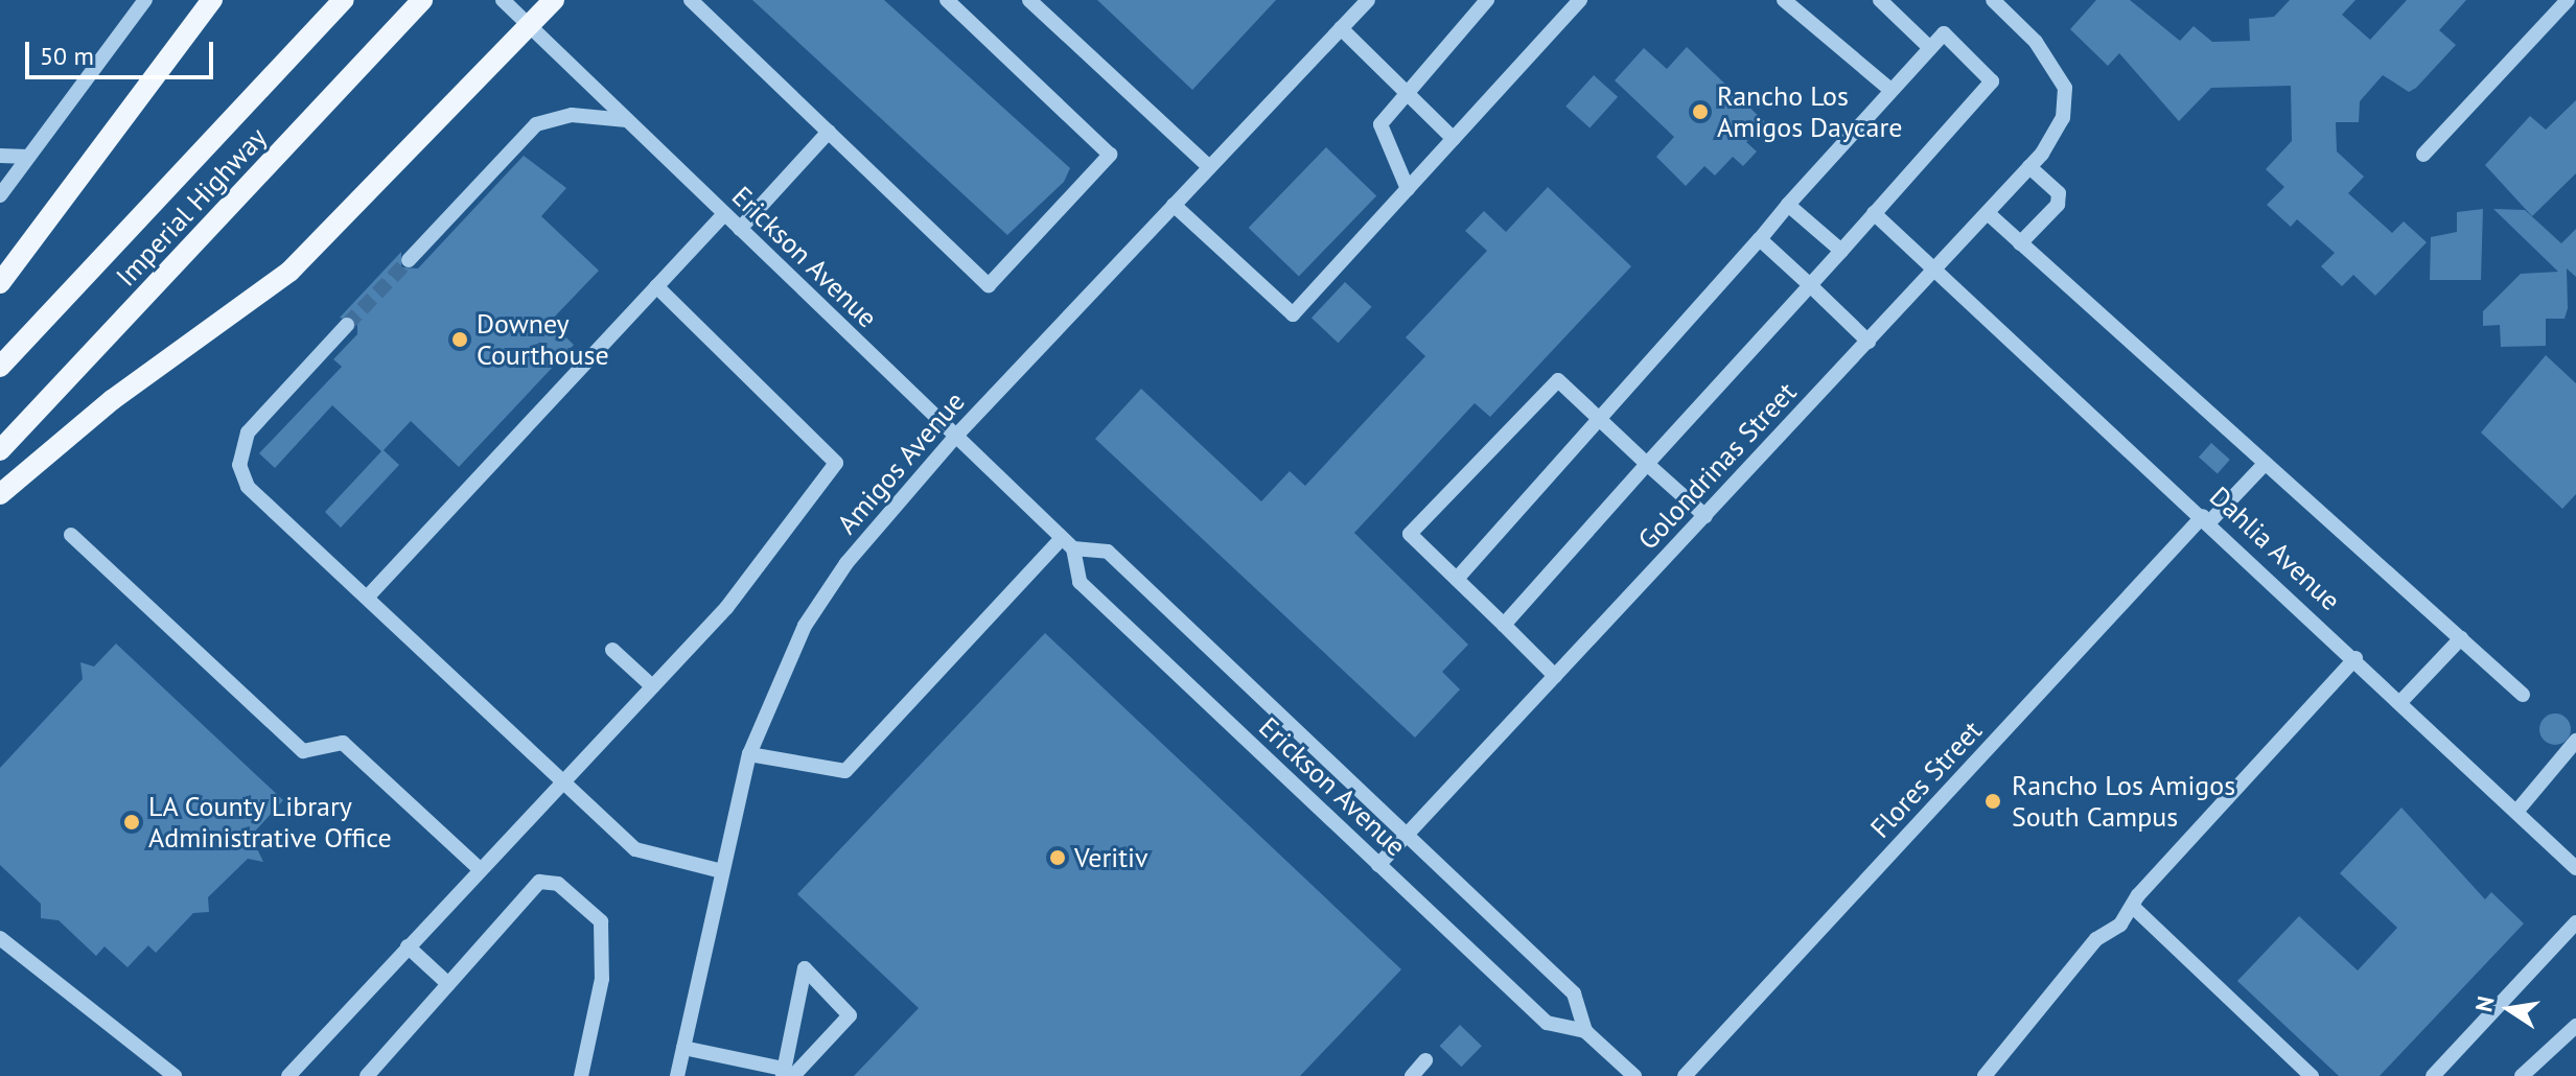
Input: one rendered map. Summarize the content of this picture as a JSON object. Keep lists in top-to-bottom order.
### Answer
{
  "streets": {
    "main road": ["Imperial Highway"],
    "street": [
      "Erickson Avenue",
      "Amigos Avenue",
      "Golondrinas Street",
      "Dahlia Avenue",
      "Flores Street"
    ]
  },
  "crossings": [
    ["Erickson Avenue", "Amigos Avenue"],
    ["Erickson Avenue", "Golondrinas Street"],
    ["Golondrinas Street", "Dahlia Avenue"],
    ["Dahlia Avenue", "Flores Street"]
  ],
  "places": [
    "Rancho Los Amigos Daycare",
    "Downey Courthouse",
    "Rancho Los Amigos South Campus",
    "LA County Library Administrative Office",
    "Veritiv"
  ],
  "scale_bar": "50 m",
  "north": "left"
}
